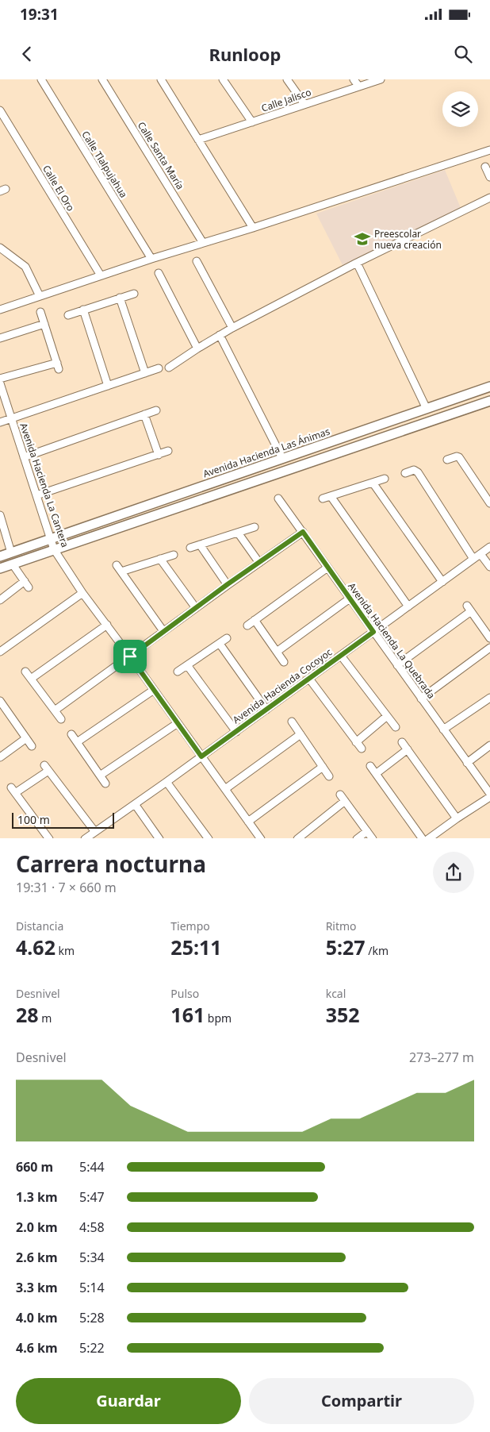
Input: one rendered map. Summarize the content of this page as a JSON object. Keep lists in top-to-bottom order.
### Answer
{
  "streets": {
    "street": [
      "Calle Jalisco",
      "Calle Santa María",
      "Calle Tlalpujahua",
      "Calle El Oro",
      "Avenida Hacienda Las Ánimas",
      "Avenida Hacienda La Cantera",
      "Avenida Hacienda La Quebrada",
      "Avenida Hacienda Cocoyoc"
    ]
  },
  "crossings": [
    ["Avenida Hacienda Las Ánimas", "Avenida Hacienda La Cantera"],
    ["Avenida Hacienda La Cantera", "Avenida Hacienda Cocoyoc"],
    ["Avenida Hacienda La Quebrada", "Avenida Hacienda Cocoyoc"]
  ],
  "places": {
    "school or university": ["Preescolar nueva creación"]
  },
  "scale_bar": "100 m",
  "page": {
    "status": "19:31",
    "header": "Runloop",
    "scale": "100 m",
    "heading": ["Carrera nocturna", "19:31 · 7 × 660 m"],
    "stats": [
      ["Distancia", "4.62 km"],
      ["Tiempo", "25:11"],
      ["Ritmo", "5:27 /km"],
      ["Desnivel", "28 m"],
      ["Pulso", "161 bpm"],
      ["kcal", "352"]
    ],
    "chart": ["Desnivel", "273–277 m"],
    "list": [
      {
        "name": "660 m",
        "note": "5:44"
      },
      {
        "name": "1.3 km",
        "note": "5:47"
      },
      {
        "name": "2.0 km",
        "note": "4:58"
      },
      {
        "name": "2.6 km",
        "note": "5:34"
      },
      {
        "name": "3.3 km",
        "note": "5:14"
      },
      {
        "name": "4.0 km",
        "note": "5:28"
      },
      {
        "name": "4.6 km",
        "note": "5:22"
      }
    ],
    "buttons": ["Guardar", "Compartir"]
  }
}
